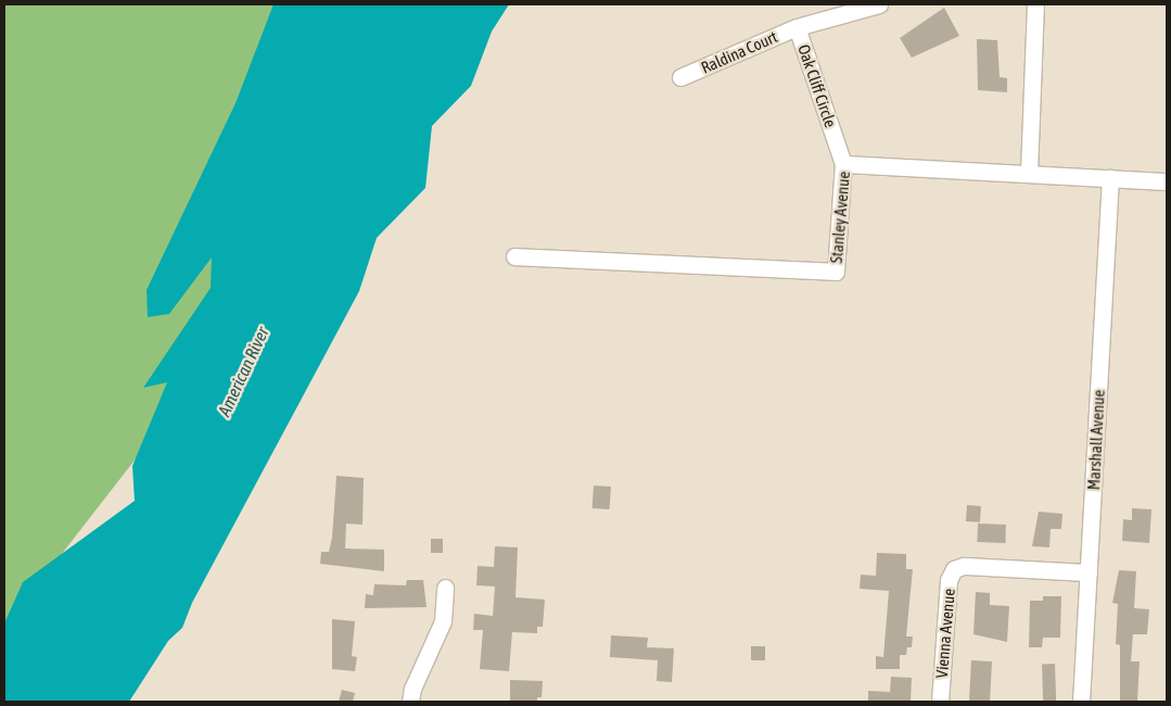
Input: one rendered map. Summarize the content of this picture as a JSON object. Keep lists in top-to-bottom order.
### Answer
{
  "streets": {
    "street": [
      "Raldina Court",
      "Oak Cliff Circle",
      "Stanley Avenue",
      "Marshall Avenue",
      "Vienna Avenue"
    ]
  },
  "crossings": [
    ["Raldina Court", "Oak Cliff Circle"],
    ["Oak Cliff Circle", "Stanley Avenue"],
    ["Stanley Avenue", "Marshall Avenue"],
    ["Marshall Avenue", "Vienna Avenue"]
  ],
  "water": ["American River"]
}
